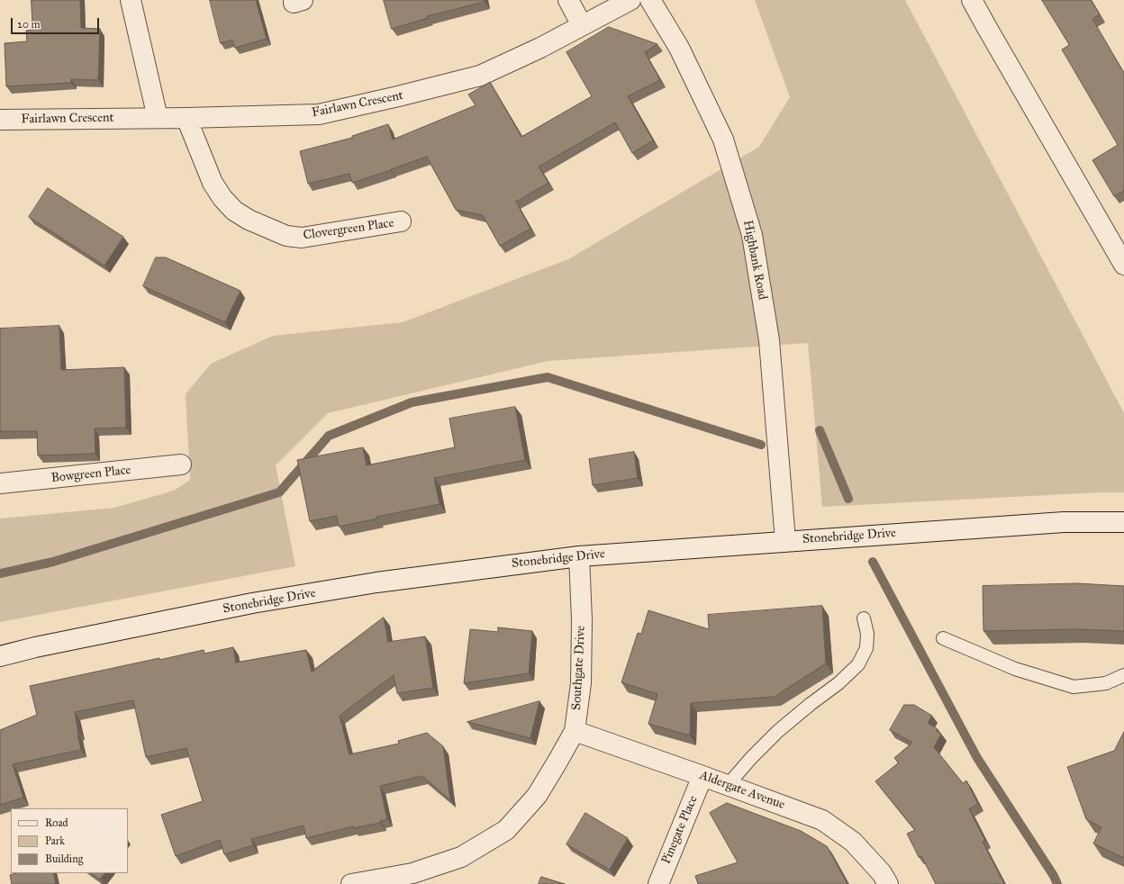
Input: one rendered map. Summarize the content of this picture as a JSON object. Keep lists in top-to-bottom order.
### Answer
{
  "streets": {
    "street": [
      "Fairlawn Crescent",
      "Clovergreen Place",
      "Highbank Road",
      "Bowgreen Place",
      "Stonebridge Drive",
      "Southgate Drive",
      "Aldergate Avenue",
      "Pinegate Place"
    ]
  },
  "crossings": [
    ["Fairlawn Crescent", "Clovergreen Place"],
    ["Highbank Road", "Stonebridge Drive"],
    ["Stonebridge Drive", "Southgate Drive"],
    ["Southgate Drive", "Aldergate Avenue"],
    ["Aldergate Avenue", "Pinegate Place"]
  ],
  "legend": ["Road", "Park", "Building"],
  "scale_bar": "20 m"
}
